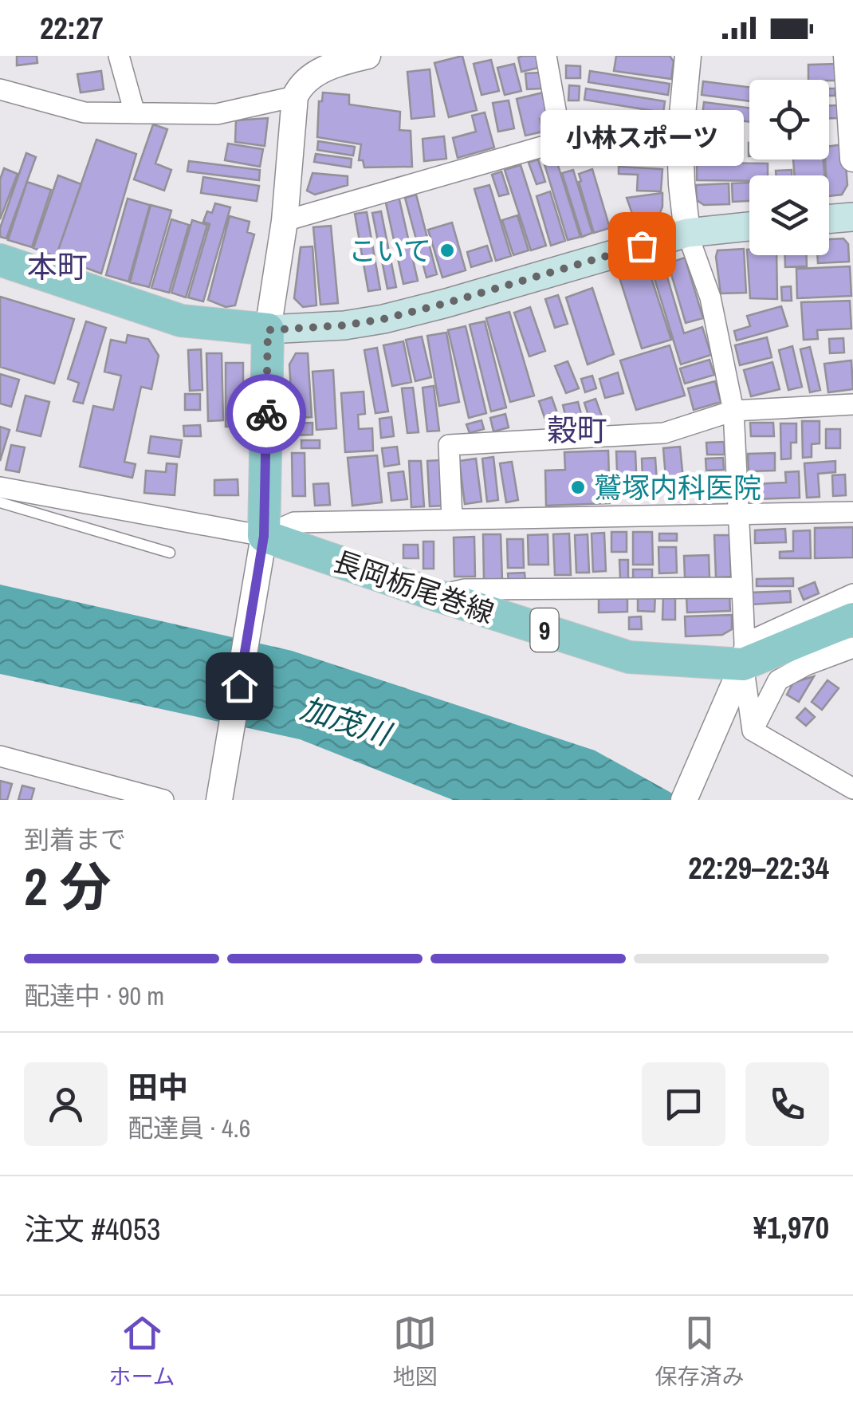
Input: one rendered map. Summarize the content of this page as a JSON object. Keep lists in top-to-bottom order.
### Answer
{
  "streets": {
    "main road": ["長岡栃尾巻線", "9"]
  },
  "districts": ["本町", "穀町"],
  "water": ["加茂川"],
  "places": ["小林スポーツ", "こいて", "鷲塚内科医院"],
  "page": {
    "status": "22:27",
    "bubble": "小林スポーツ",
    "heading": ["2 分", "到着まで", "22:29–22:34"],
    "panel": [
      "田中",
      "配達員 · 4.6",
      "注文 #4053",
      "¥1,970"
    ],
    "bar": "配達中 · 90 m",
    "tabs": ["ホーム", "地図", "保存済み"]
  }
}
